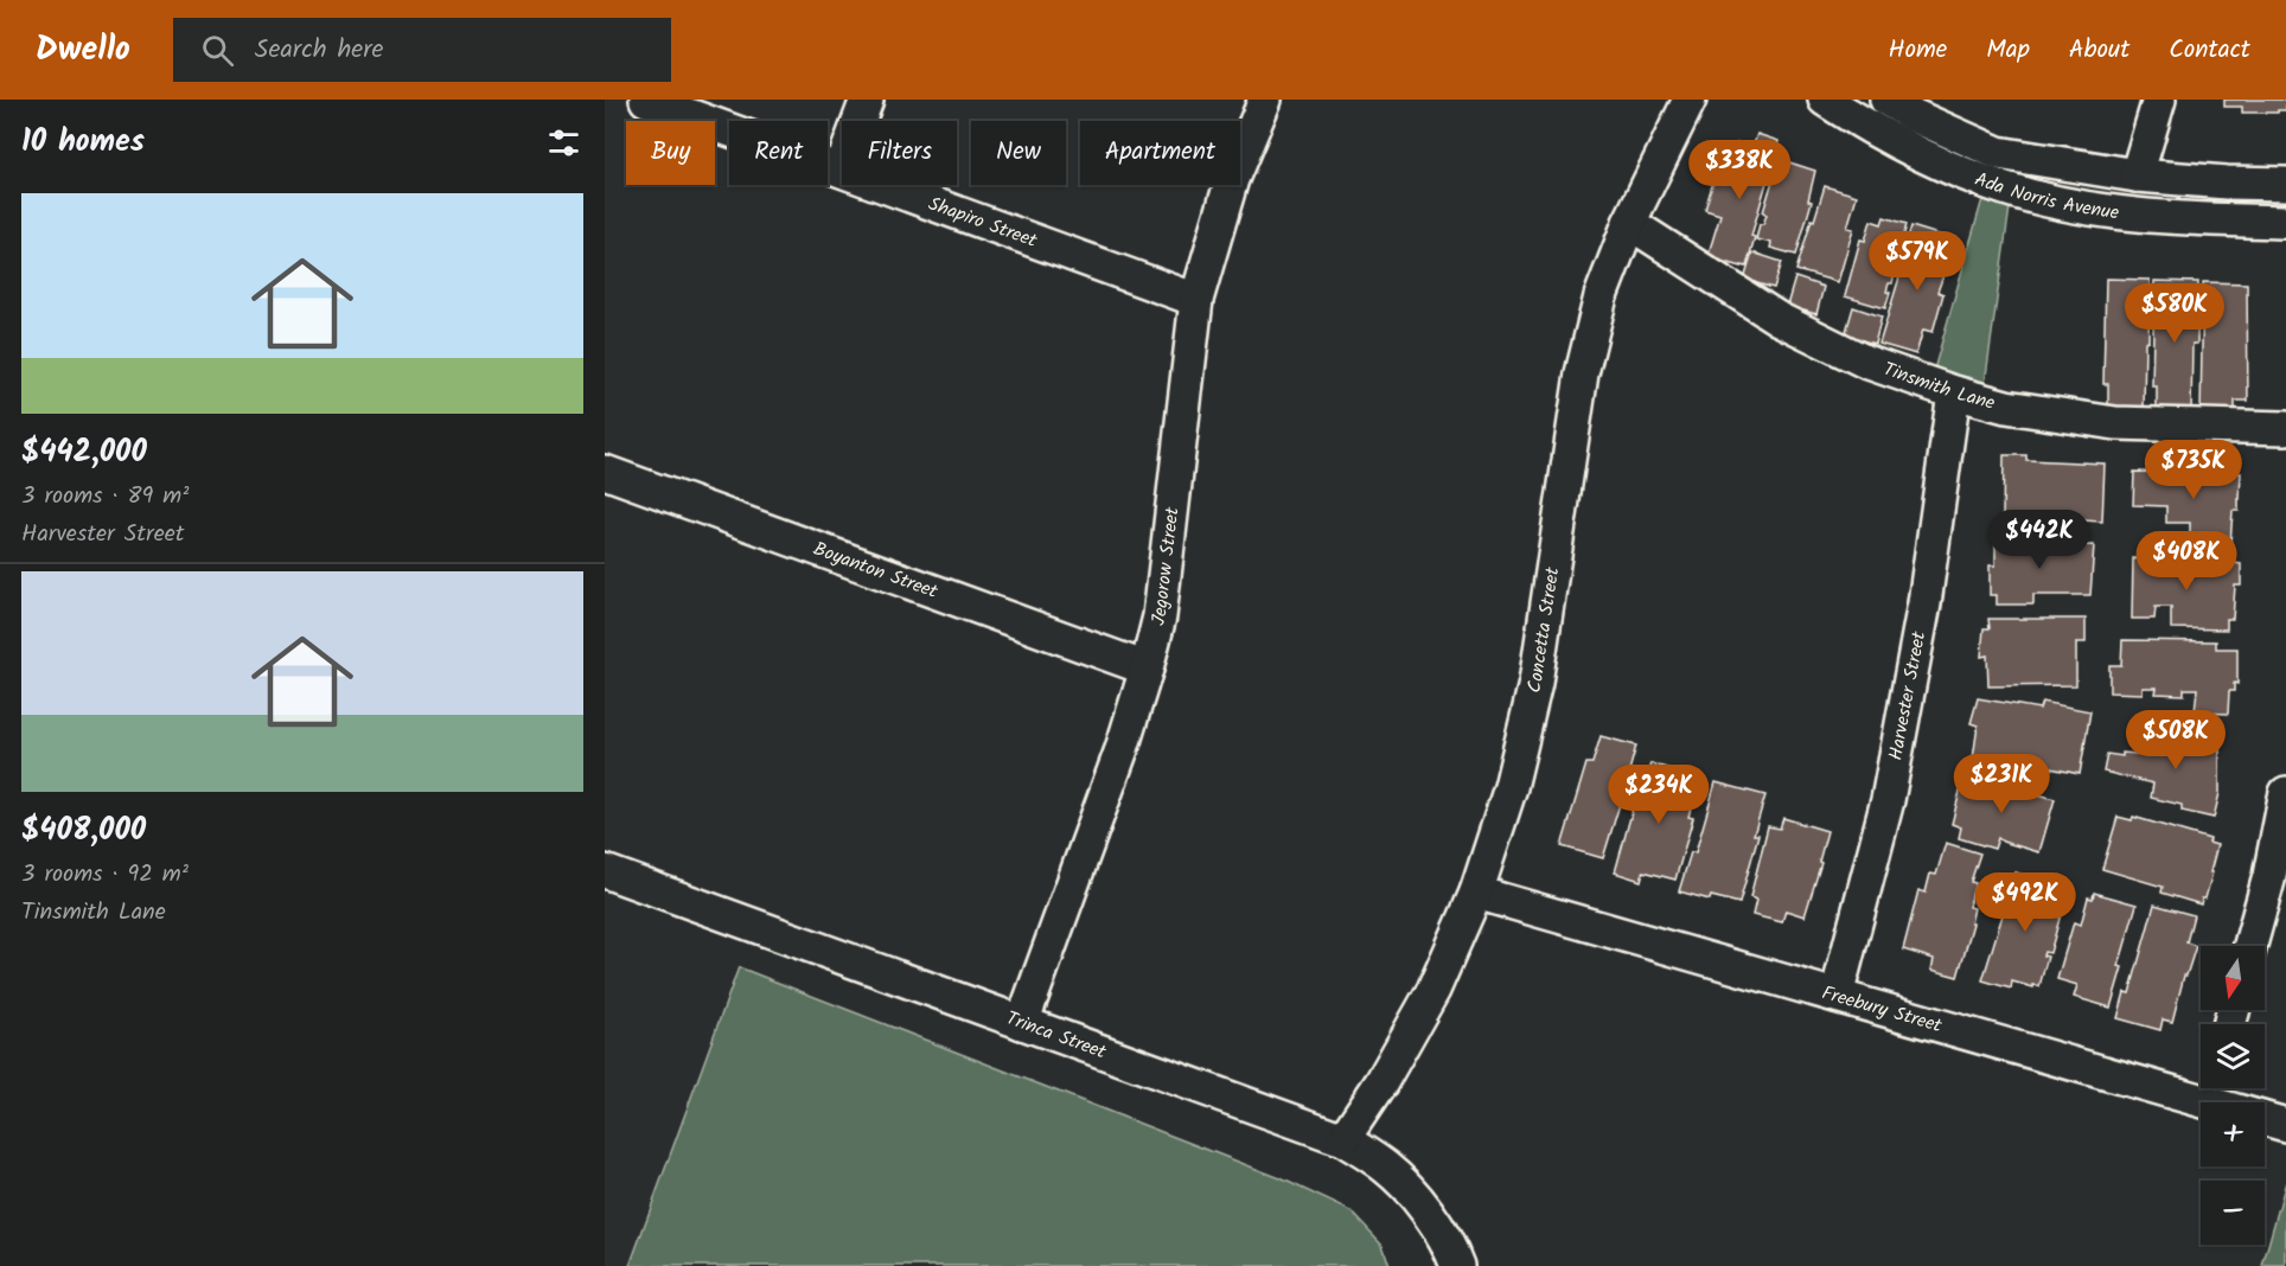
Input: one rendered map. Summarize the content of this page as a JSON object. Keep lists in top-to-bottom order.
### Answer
{
  "streets": {
    "street": [
      "Ada Norris Avenue",
      "Shapiro Street",
      "Tinsmith Lane",
      "Jegorow Street",
      "Boyanton Street",
      "Concetta Street",
      "Harvester Street",
      "Freebury Street",
      "Trinca Street"
    ]
  },
  "crossings": [
    ["Shapiro Street", "Jegorow Street"],
    ["Tinsmith Lane", "Concetta Street"],
    ["Tinsmith Lane", "Harvester Street"],
    ["Jegorow Street", "Boyanton Street"],
    ["Jegorow Street", "Trinca Street"],
    ["Concetta Street", "Freebury Street"],
    ["Concetta Street", "Trinca Street"],
    ["Harvester Street", "Freebury Street"]
  ],
  "north": "bottom",
  "page": {
    "header": "Dwello",
    "search": "Search here",
    "nav": [
      "Home",
      "Map",
      "About",
      "Contact"
    ],
    "heading": "10 homes",
    "chip": [
      "Buy",
      "Rent",
      "Filters",
      "New",
      "Apartment"
    ],
    "price": [
      "$338K",
      "$579K",
      "$580K",
      "$735K",
      "$442K",
      "$408K",
      "$508K",
      "$231K",
      "$234K",
      "$492K"
    ],
    "list": [
      {
        "name": "$442,000",
        "note": "3 rooms · 89 m² · Harvester Street"
      },
      {
        "name": "$408,000",
        "note": "3 rooms · 92 m² · Tinsmith Lane"
      }
    ],
    "map_buttons": ["+", "−"]
  }
}
